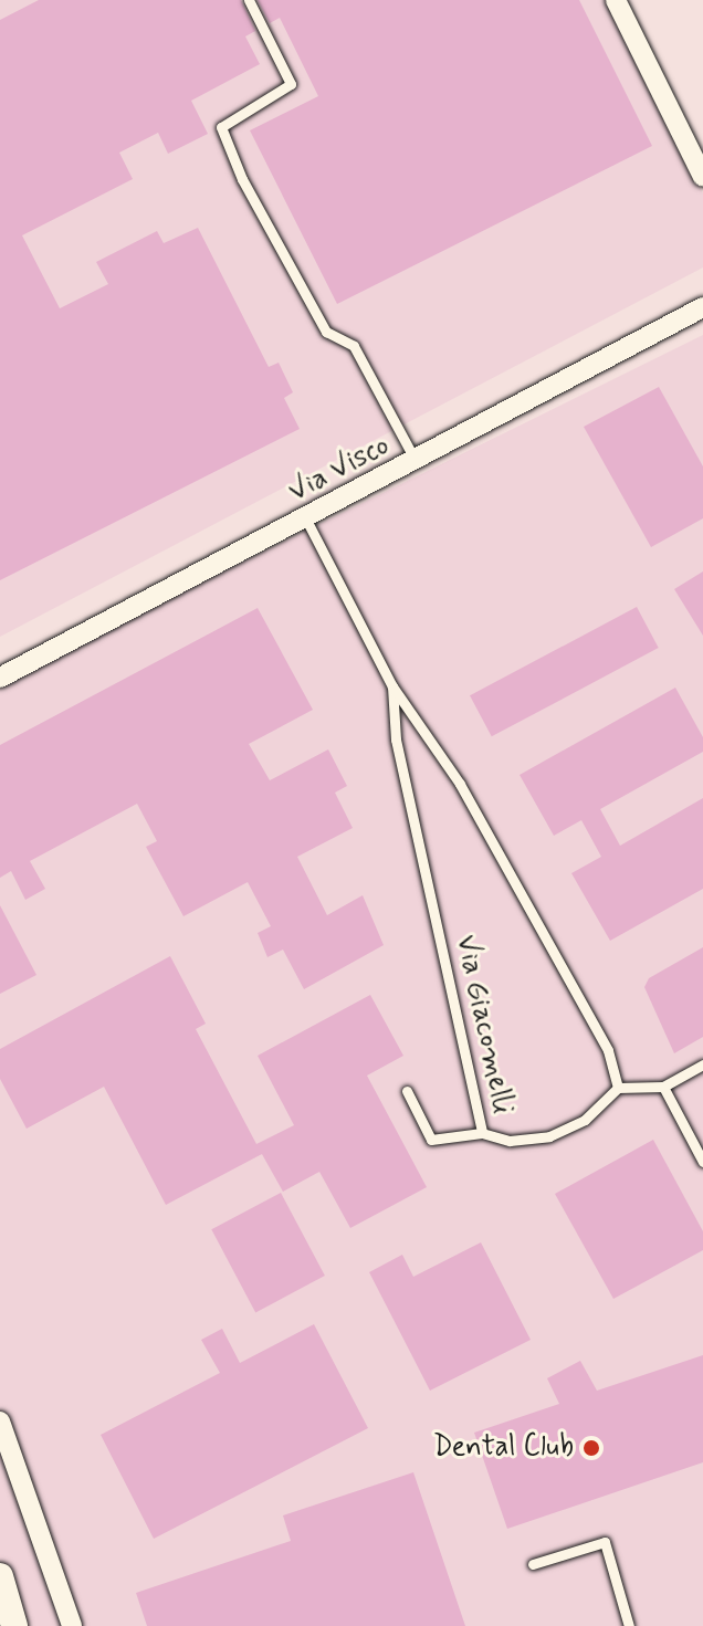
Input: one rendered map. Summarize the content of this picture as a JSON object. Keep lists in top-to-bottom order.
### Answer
{
  "streets": {
    "street": ["Via Visco"],
    "lane": ["Via Giacomelli"]
  },
  "crossings": [
    ["Via Visco", "Via Giacomelli"]
  ],
  "places": ["Dental Club"]
}
